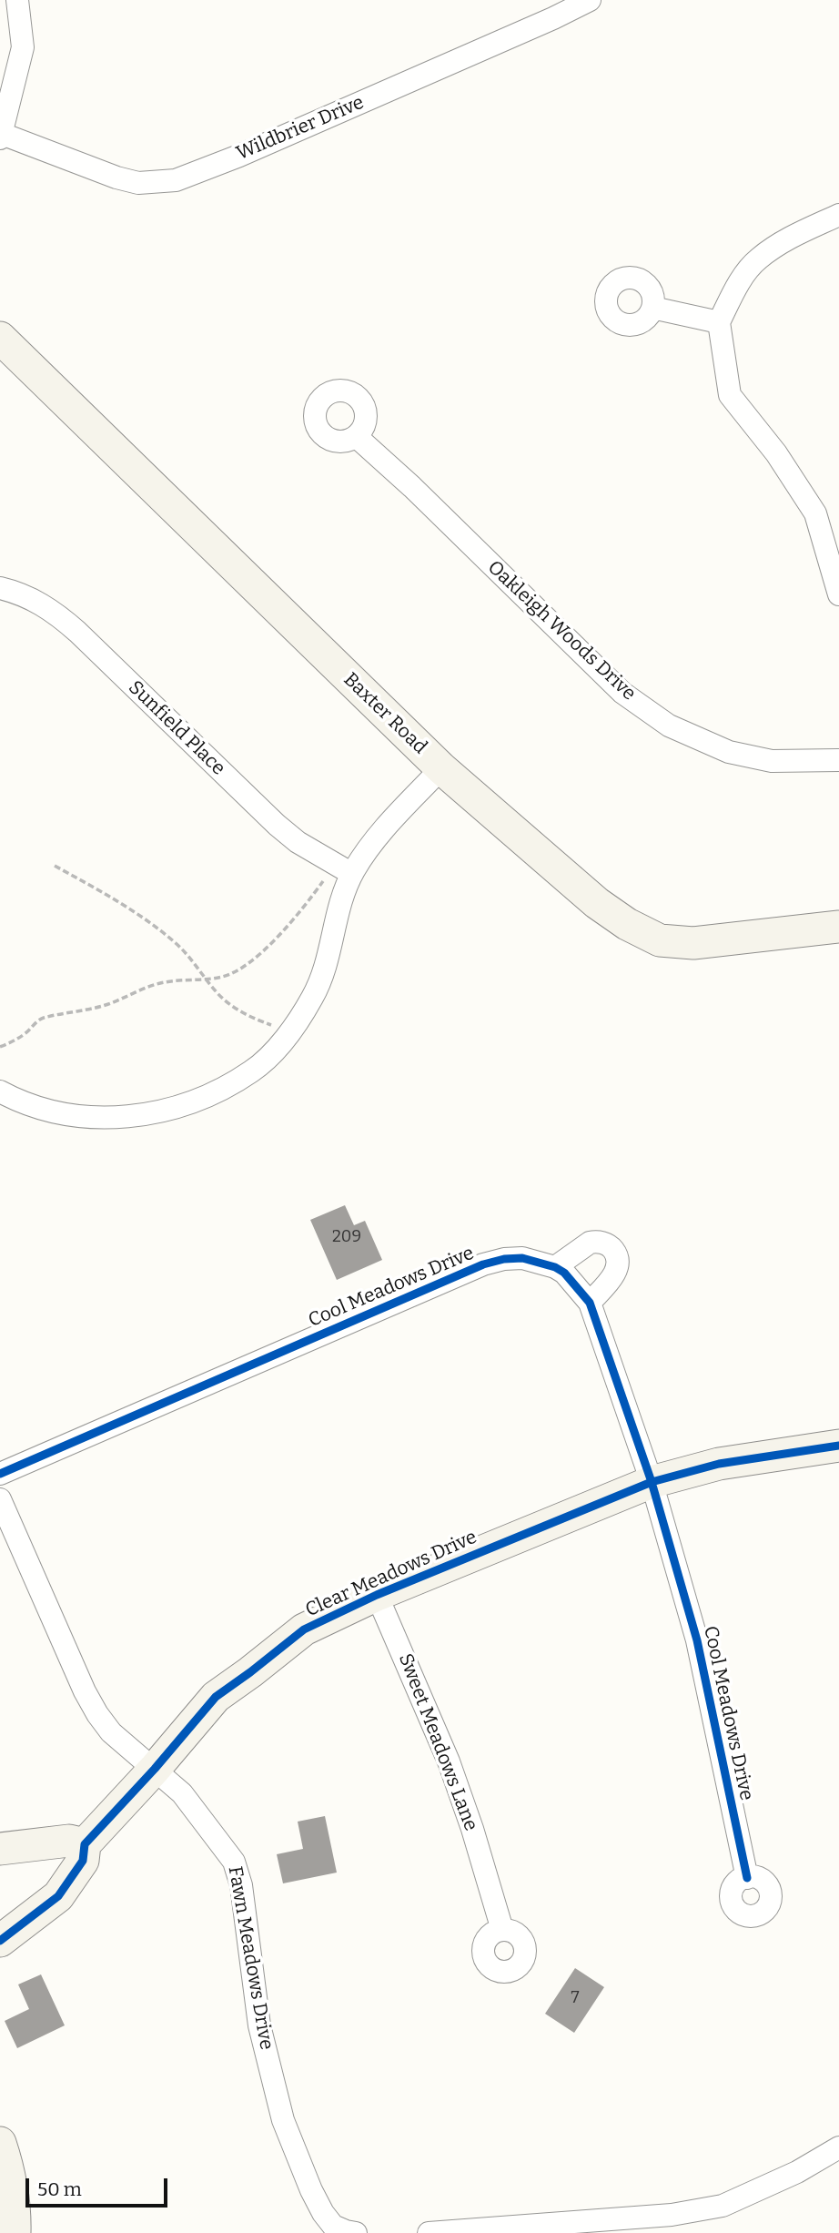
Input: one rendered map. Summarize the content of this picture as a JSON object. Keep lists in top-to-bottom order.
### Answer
{
  "streets": {
    "street": [
      "Wildbrier Drive",
      "Oakleigh Woods Drive",
      "Baxter Road",
      "Sunfield Place",
      "Cool Meadows Drive",
      "Clear Meadows Drive",
      "Sweet Meadows Lane",
      "Fawn Meadows Drive"
    ]
  },
  "crossings": [
    ["Cool Meadows Drive", "Clear Meadows Drive"],
    ["Clear Meadows Drive", "Sweet Meadows Lane"],
    ["Clear Meadows Drive", "Fawn Meadows Drive"]
  ],
  "house_numbers": ["209", "7"],
  "scale_bar": "50 m"
}
